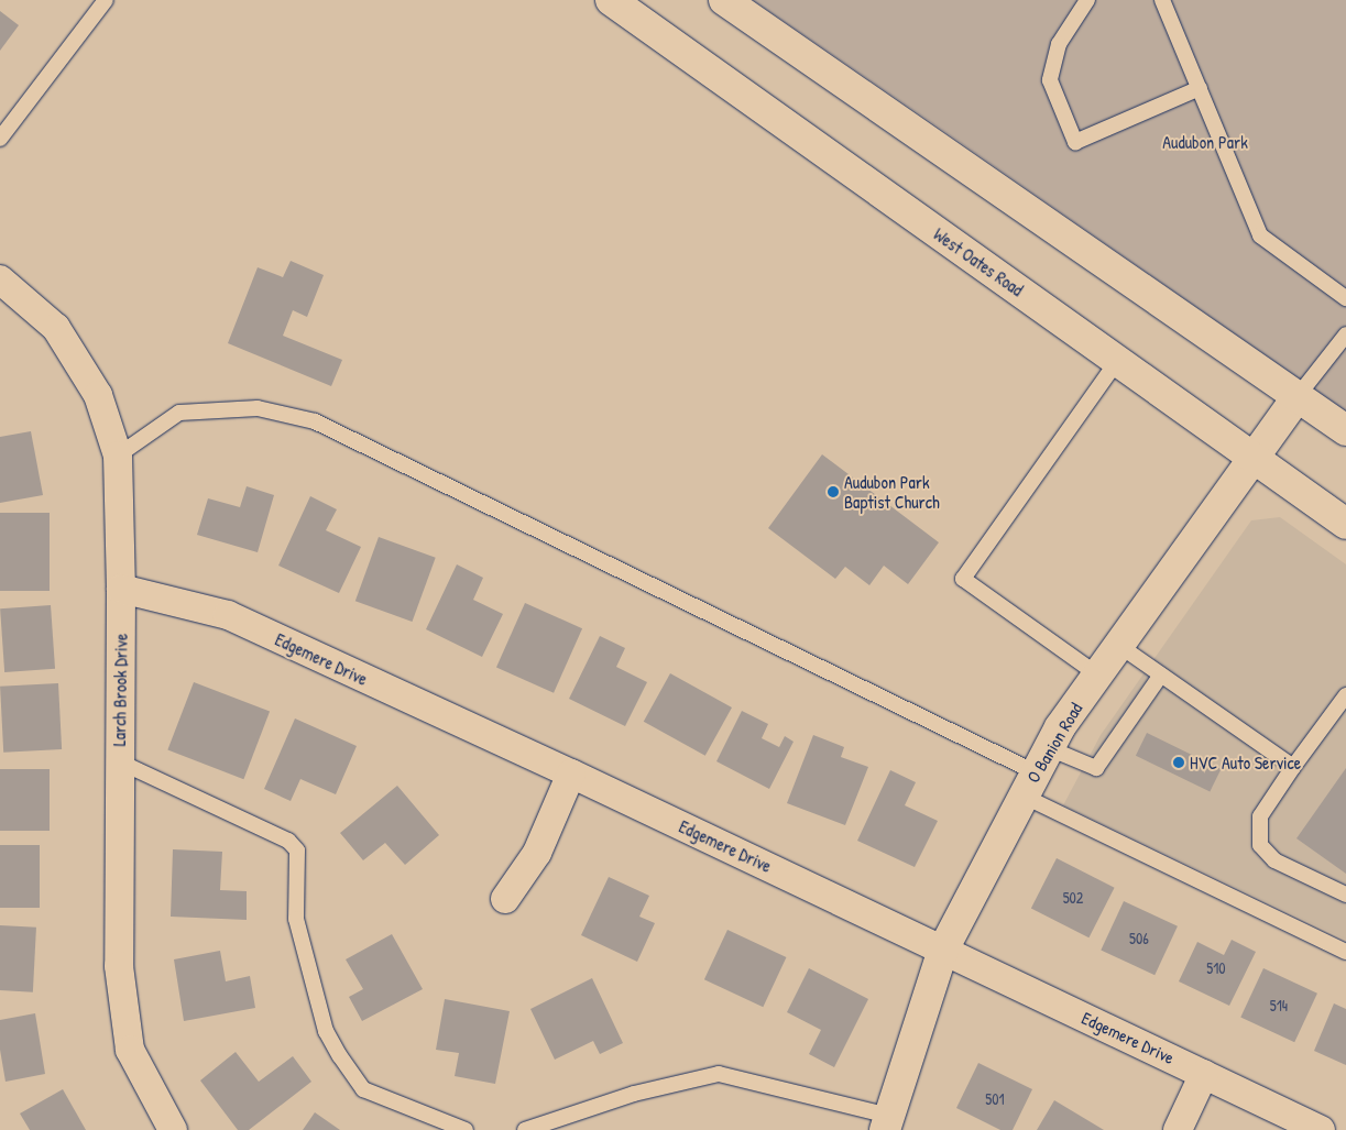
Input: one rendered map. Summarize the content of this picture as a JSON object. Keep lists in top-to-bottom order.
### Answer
{
  "streets": {
    "main road": ["West Oates Road", "O Banion Road"],
    "street": ["Edgemere Drive", "Larch Brook Drive"]
  },
  "crossings": [
    ["West Oates Road", "O Banion Road"],
    ["Edgemere Drive", "Larch Brook Drive"],
    ["Edgemere Drive", "O Banion Road"]
  ],
  "parks": ["Audubon Park"],
  "places": ["Audubon Park Baptist Church", "HVC Auto Service"],
  "house_numbers": [
    "502",
    "506",
    "510",
    "514",
    "501"
  ]
}
